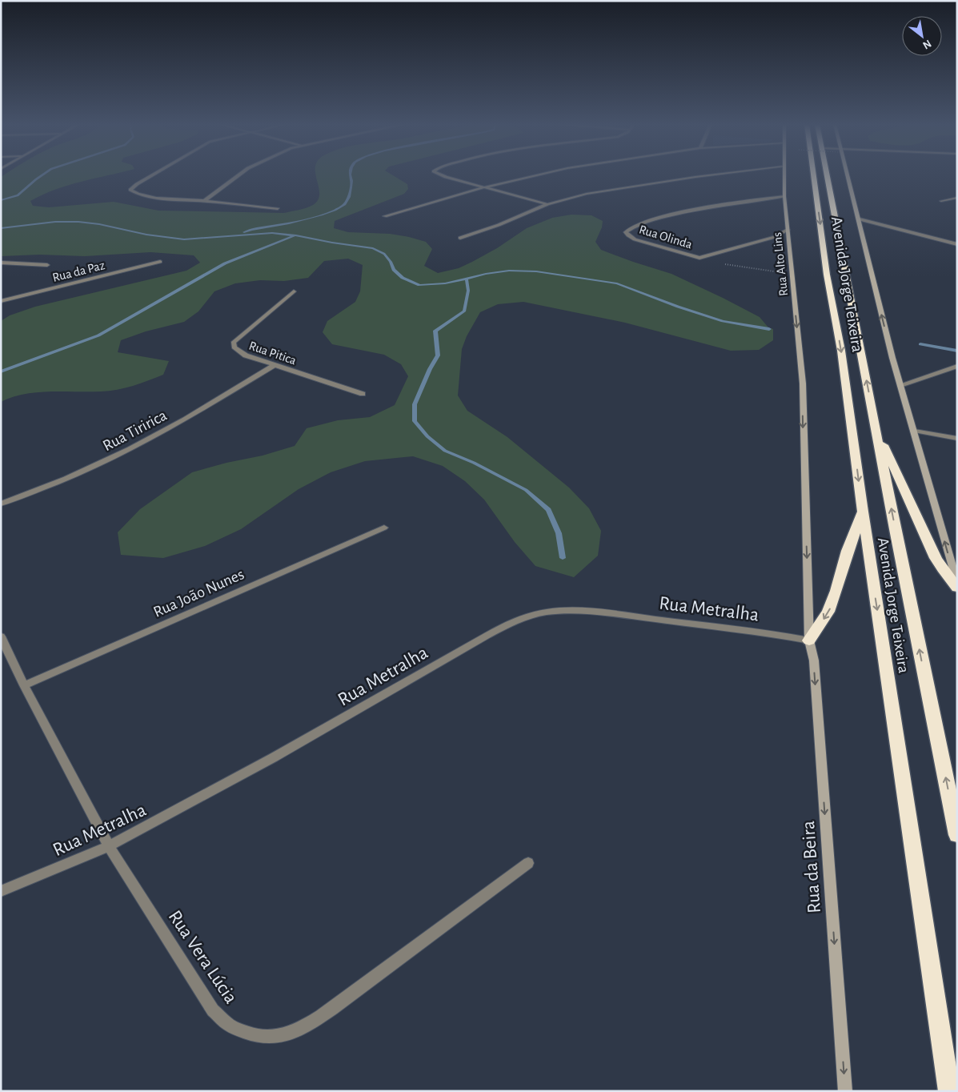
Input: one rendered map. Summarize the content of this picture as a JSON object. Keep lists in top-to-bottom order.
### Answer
{
  "streets": {
    "highway": ["Avenida Jorge Teixeira"],
    "main road": ["Rua Alto Lins", "Rua da Beira"],
    "street": [
      "Rua Olinda",
      "Rua da Paz",
      "Rua Pitica",
      "Rua Tiririca",
      "Rua João Nunes",
      "Rua Metralha",
      "Rua Vera Lúcia"
    ]
  },
  "crossings": [
    ["Rua Olinda", "Rua Alto Lins"],
    ["Rua Alto Lins", "Rua Metralha"],
    ["Rua Alto Lins", "Rua da Beira"],
    ["Rua Pitica", "Rua Tiririca"],
    ["Rua João Nunes", "Rua Vera Lúcia"],
    ["Rua Metralha", "Rua da Beira"],
    ["Rua Metralha", "Rua Vera Lúcia"]
  ],
  "one_way": ["Rua Alto Lins", "Rua da Beira"],
  "north": "bottom right"
}
